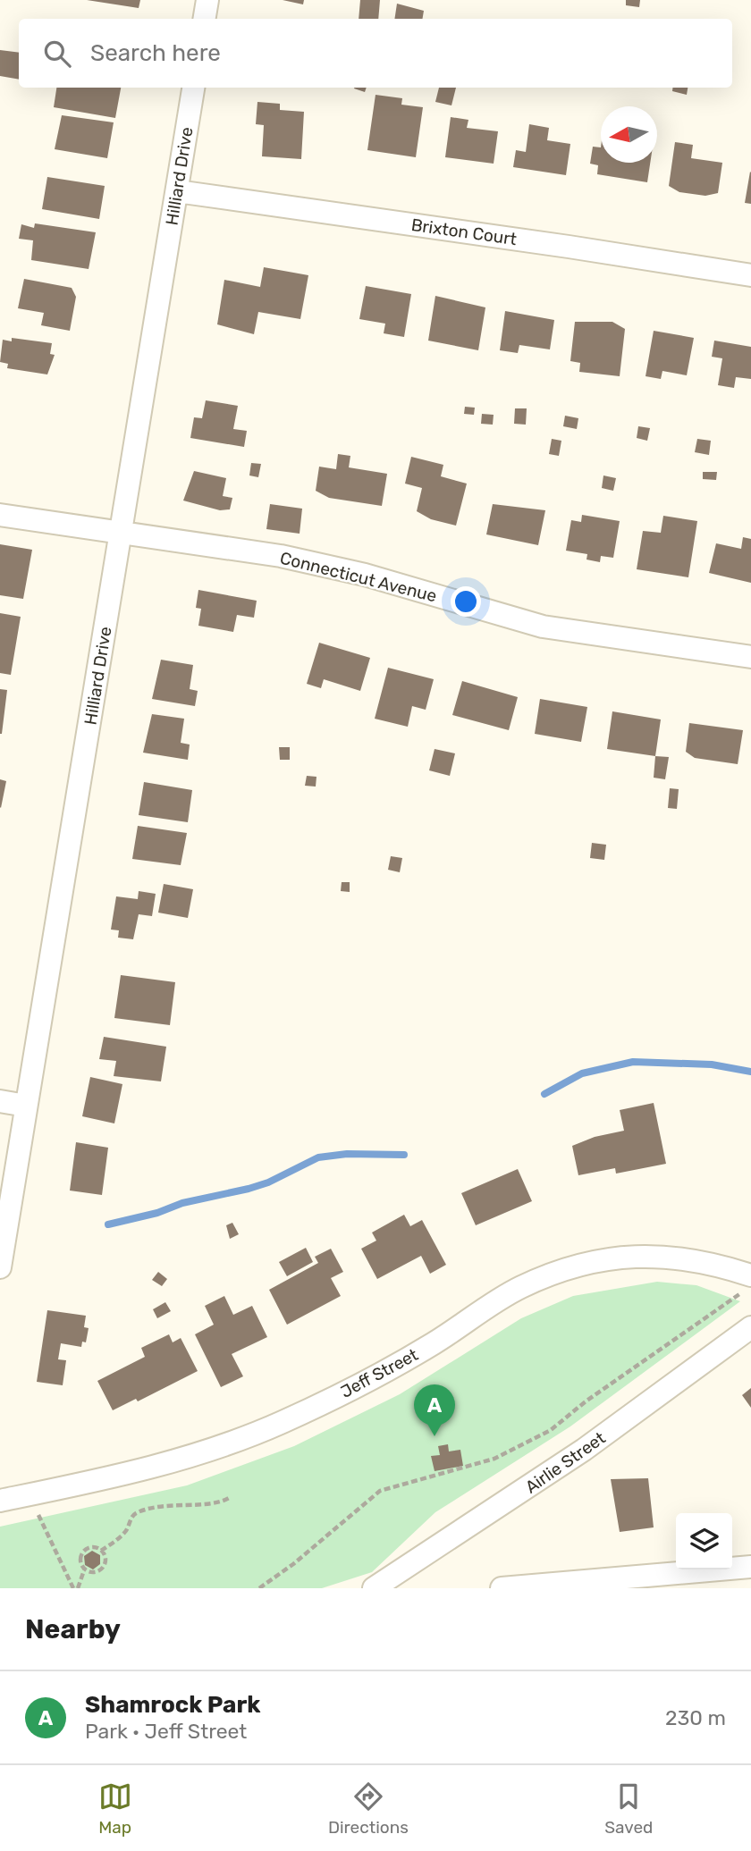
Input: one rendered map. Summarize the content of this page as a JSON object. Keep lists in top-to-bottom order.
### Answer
{
  "streets": {
    "street": [
      "Hilliard Drive",
      "Brixton Court",
      "Connecticut Avenue",
      "Jeff Street",
      "Airlie Street"
    ]
  },
  "crossings": [
    ["Hilliard Drive", "Brixton Court"],
    ["Hilliard Drive", "Connecticut Avenue"]
  ],
  "north": "left",
  "page": {
    "search": "Search here",
    "pins": "A",
    "heading": "Nearby",
    "list": [
      {
        "mark": "A",
        "name": "Shamrock Park",
        "note": "Park · Jeff Street",
        "value": "230 m"
      }
    ],
    "nav": ["Map", "Directions", "Saved"]
  }
}
